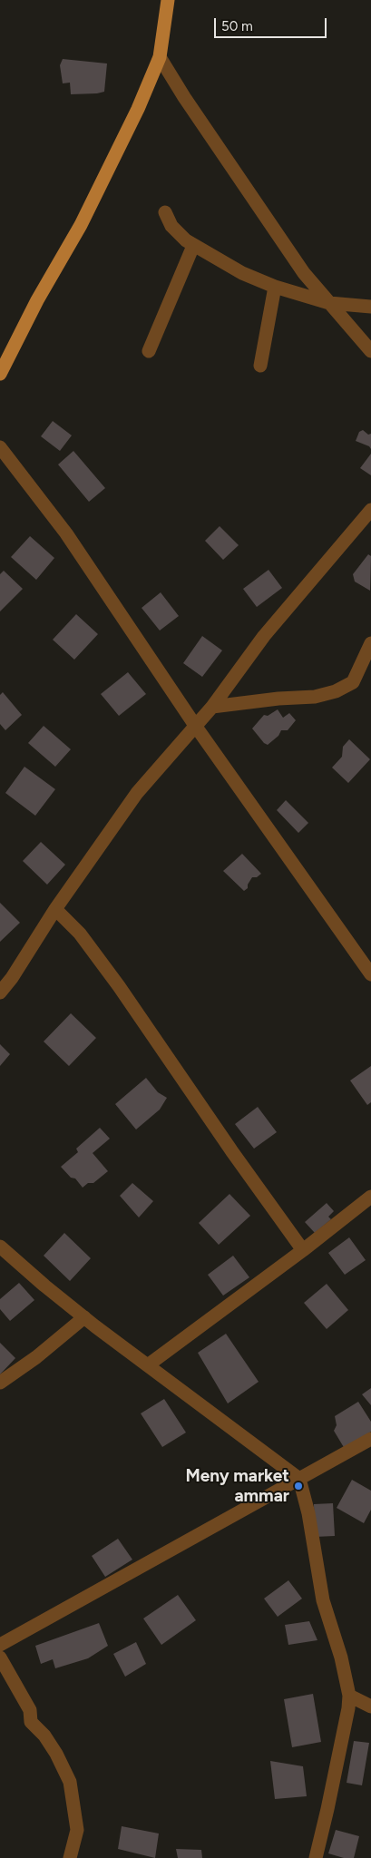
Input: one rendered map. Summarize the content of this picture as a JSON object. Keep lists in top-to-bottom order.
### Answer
{
  "places": ["Meny market ammar"],
  "scale_bar": "50 m"
}
